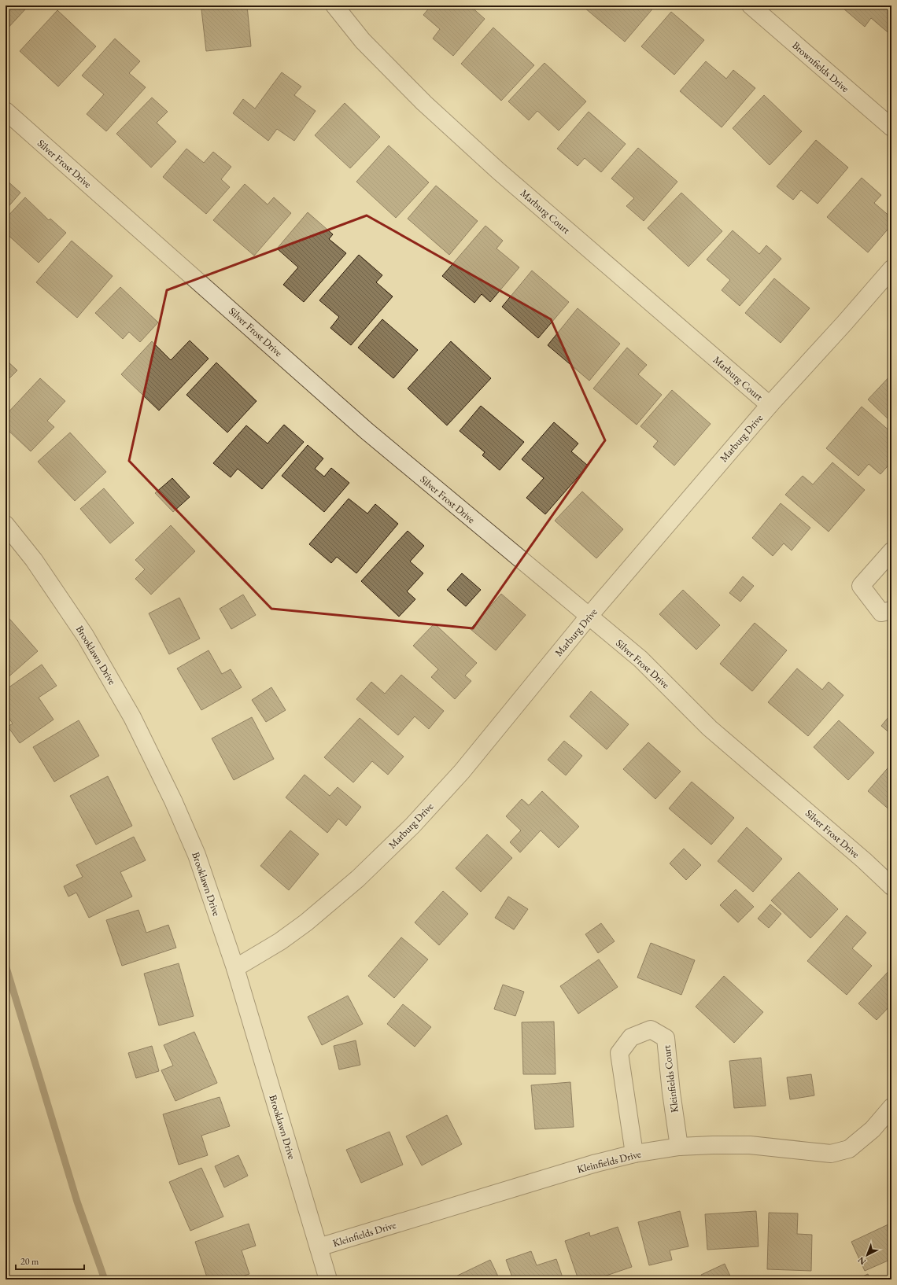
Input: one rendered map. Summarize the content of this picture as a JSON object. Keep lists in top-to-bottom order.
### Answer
{
  "streets": {
    "street": [
      "Brownfields Drive",
      "Silver Frost Drive",
      "Marburg Court",
      "Marburg Drive",
      "Brooklawn Drive",
      "Kleinfields Court",
      "Kleinfields Drive"
    ]
  },
  "crossings": [
    ["Silver Frost Drive", "Marburg Drive"],
    ["Marburg Court", "Marburg Drive"],
    ["Marburg Drive", "Brooklawn Drive"],
    ["Brooklawn Drive", "Kleinfields Drive"],
    ["Kleinfields Court", "Kleinfields Drive"]
  ],
  "scale_bar": "20 m",
  "north": "bottom left"
}
